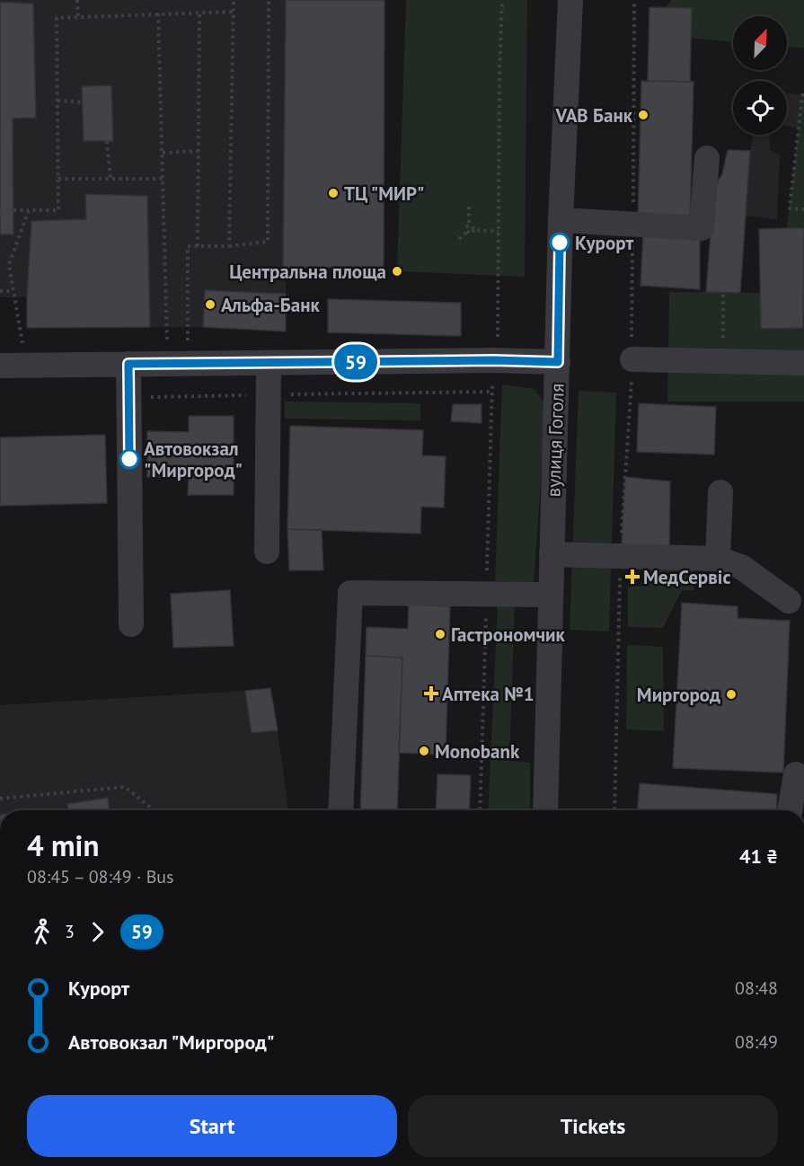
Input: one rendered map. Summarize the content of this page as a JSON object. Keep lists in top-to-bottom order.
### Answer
{
  "streets": {
    "street": ["вулиця Гоголя"]
  },
  "places": {
    "other": [
      "VAB Банк",
      "ТЦ \"МИР\"",
      "Курорт",
      "Центральна площа",
      "Альфа-Банк",
      "Автовокзал \"Миргород\"",
      "Гастрономчик",
      "Миргород",
      "Monobank"
    ],
    "health": ["МедСервіс", "Аптека №1"]
  },
  "lines": ["bus line 59"],
  "north": "top right",
  "page": {
    "on_map": "59",
    "heading": ["4 min", "08:45 – 08:49 · Bus", "41 ₴"],
    "legs": ["3", "59"],
    "list": [
      {
        "name": "Курорт",
        "value": "08:48"
      },
      {
        "name": "Автовокзал \"Миргород\"",
        "value": "08:49"
      }
    ],
    "buttons": ["Start", "Tickets"]
  }
}
